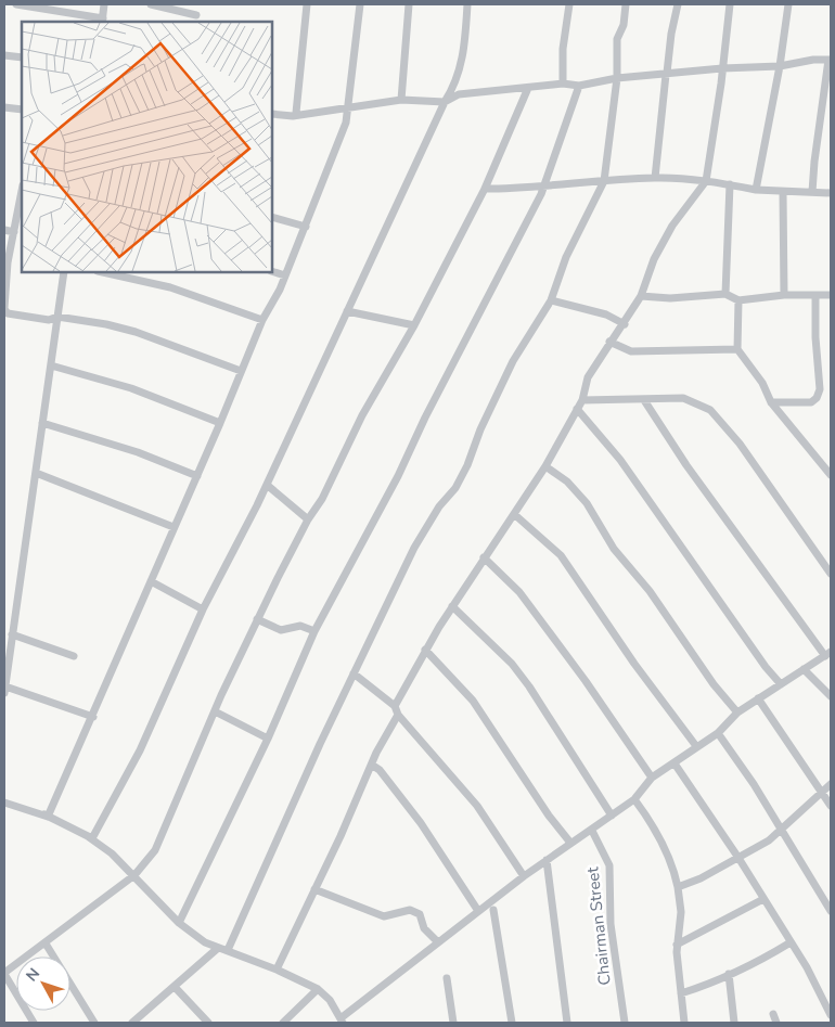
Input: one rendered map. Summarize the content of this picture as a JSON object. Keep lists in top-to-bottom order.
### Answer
{
  "streets": {
    "street": ["Chairman Street"]
  },
  "north": "top left"
}
